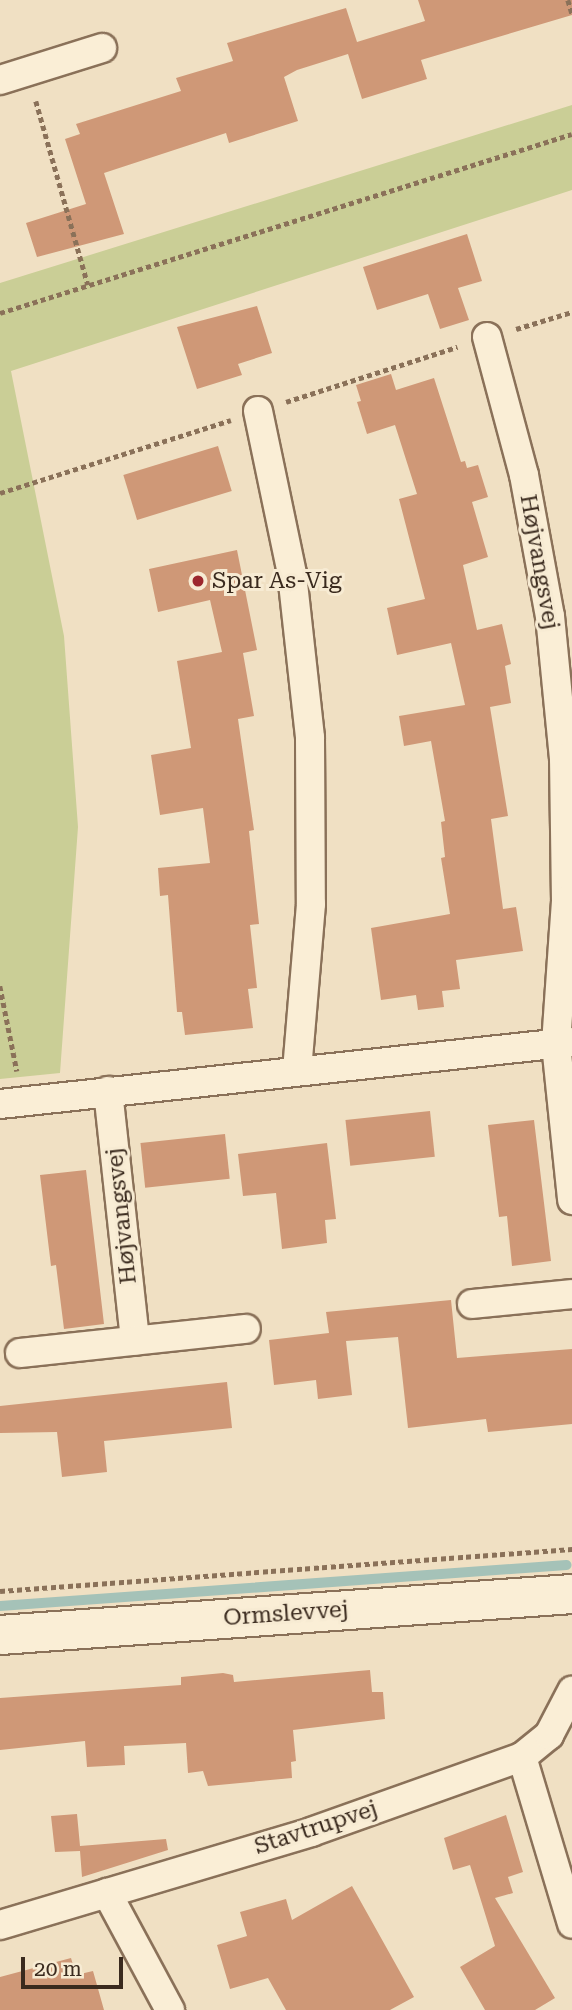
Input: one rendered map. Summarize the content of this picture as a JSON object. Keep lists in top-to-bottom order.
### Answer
{
  "streets": {
    "street": ["Højvangsvej", "Ormslevvej", "Stavtrupvej"]
  },
  "places": ["Spar As-Vig"],
  "scale_bar": "20 m"
}
